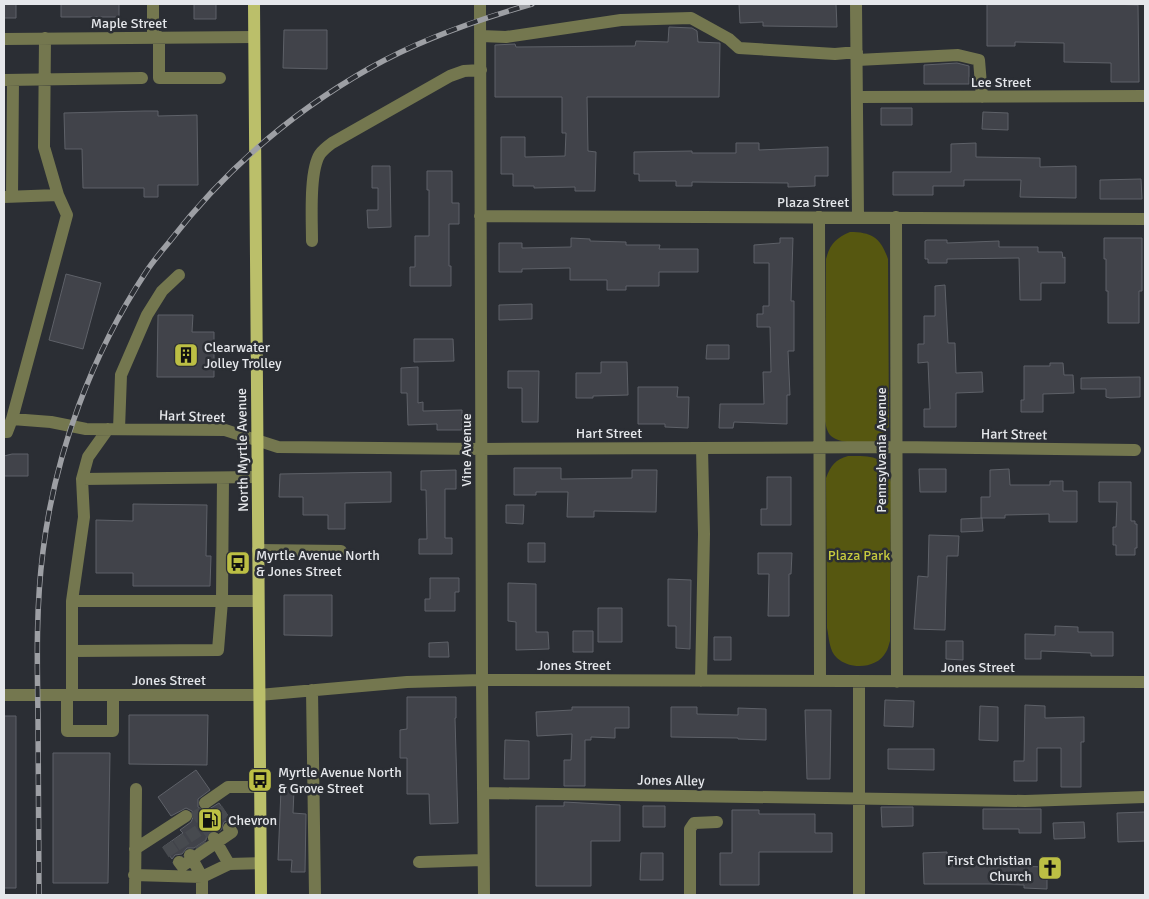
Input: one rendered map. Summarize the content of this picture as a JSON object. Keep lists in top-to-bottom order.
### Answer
{
  "streets": {
    "main road": ["North Myrtle Avenue"],
    "street": [
      "Maple Street",
      "Lee Street",
      "Plaza Street",
      "Hart Street",
      "Vine Avenue",
      "Pennsylvania Avenue",
      "Jones Street",
      "Jones Alley"
    ]
  },
  "crossings": [
    ["Maple Street", "North Myrtle Avenue"],
    ["Plaza Street", "Vine Avenue"],
    ["Plaza Street", "Pennsylvania Avenue"],
    ["Hart Street", "North Myrtle Avenue"],
    ["Hart Street", "Vine Avenue"],
    ["Hart Street", "Pennsylvania Avenue"],
    ["North Myrtle Avenue", "Jones Street"],
    ["Vine Avenue", "Jones Street"],
    ["Vine Avenue", "Jones Alley"],
    ["Pennsylvania Avenue", "Jones Street"]
  ],
  "parks": ["Plaza Park"],
  "places": {
    "building": ["Clearwater Jolley Trolley"],
    "bus stop": ["Myrtle Avenue North & Jones Street", "Myrtle Avenue North & Grove Street"],
    "fuel station": ["Chevron"],
    "church": ["First Christian Church"]
  }
}
